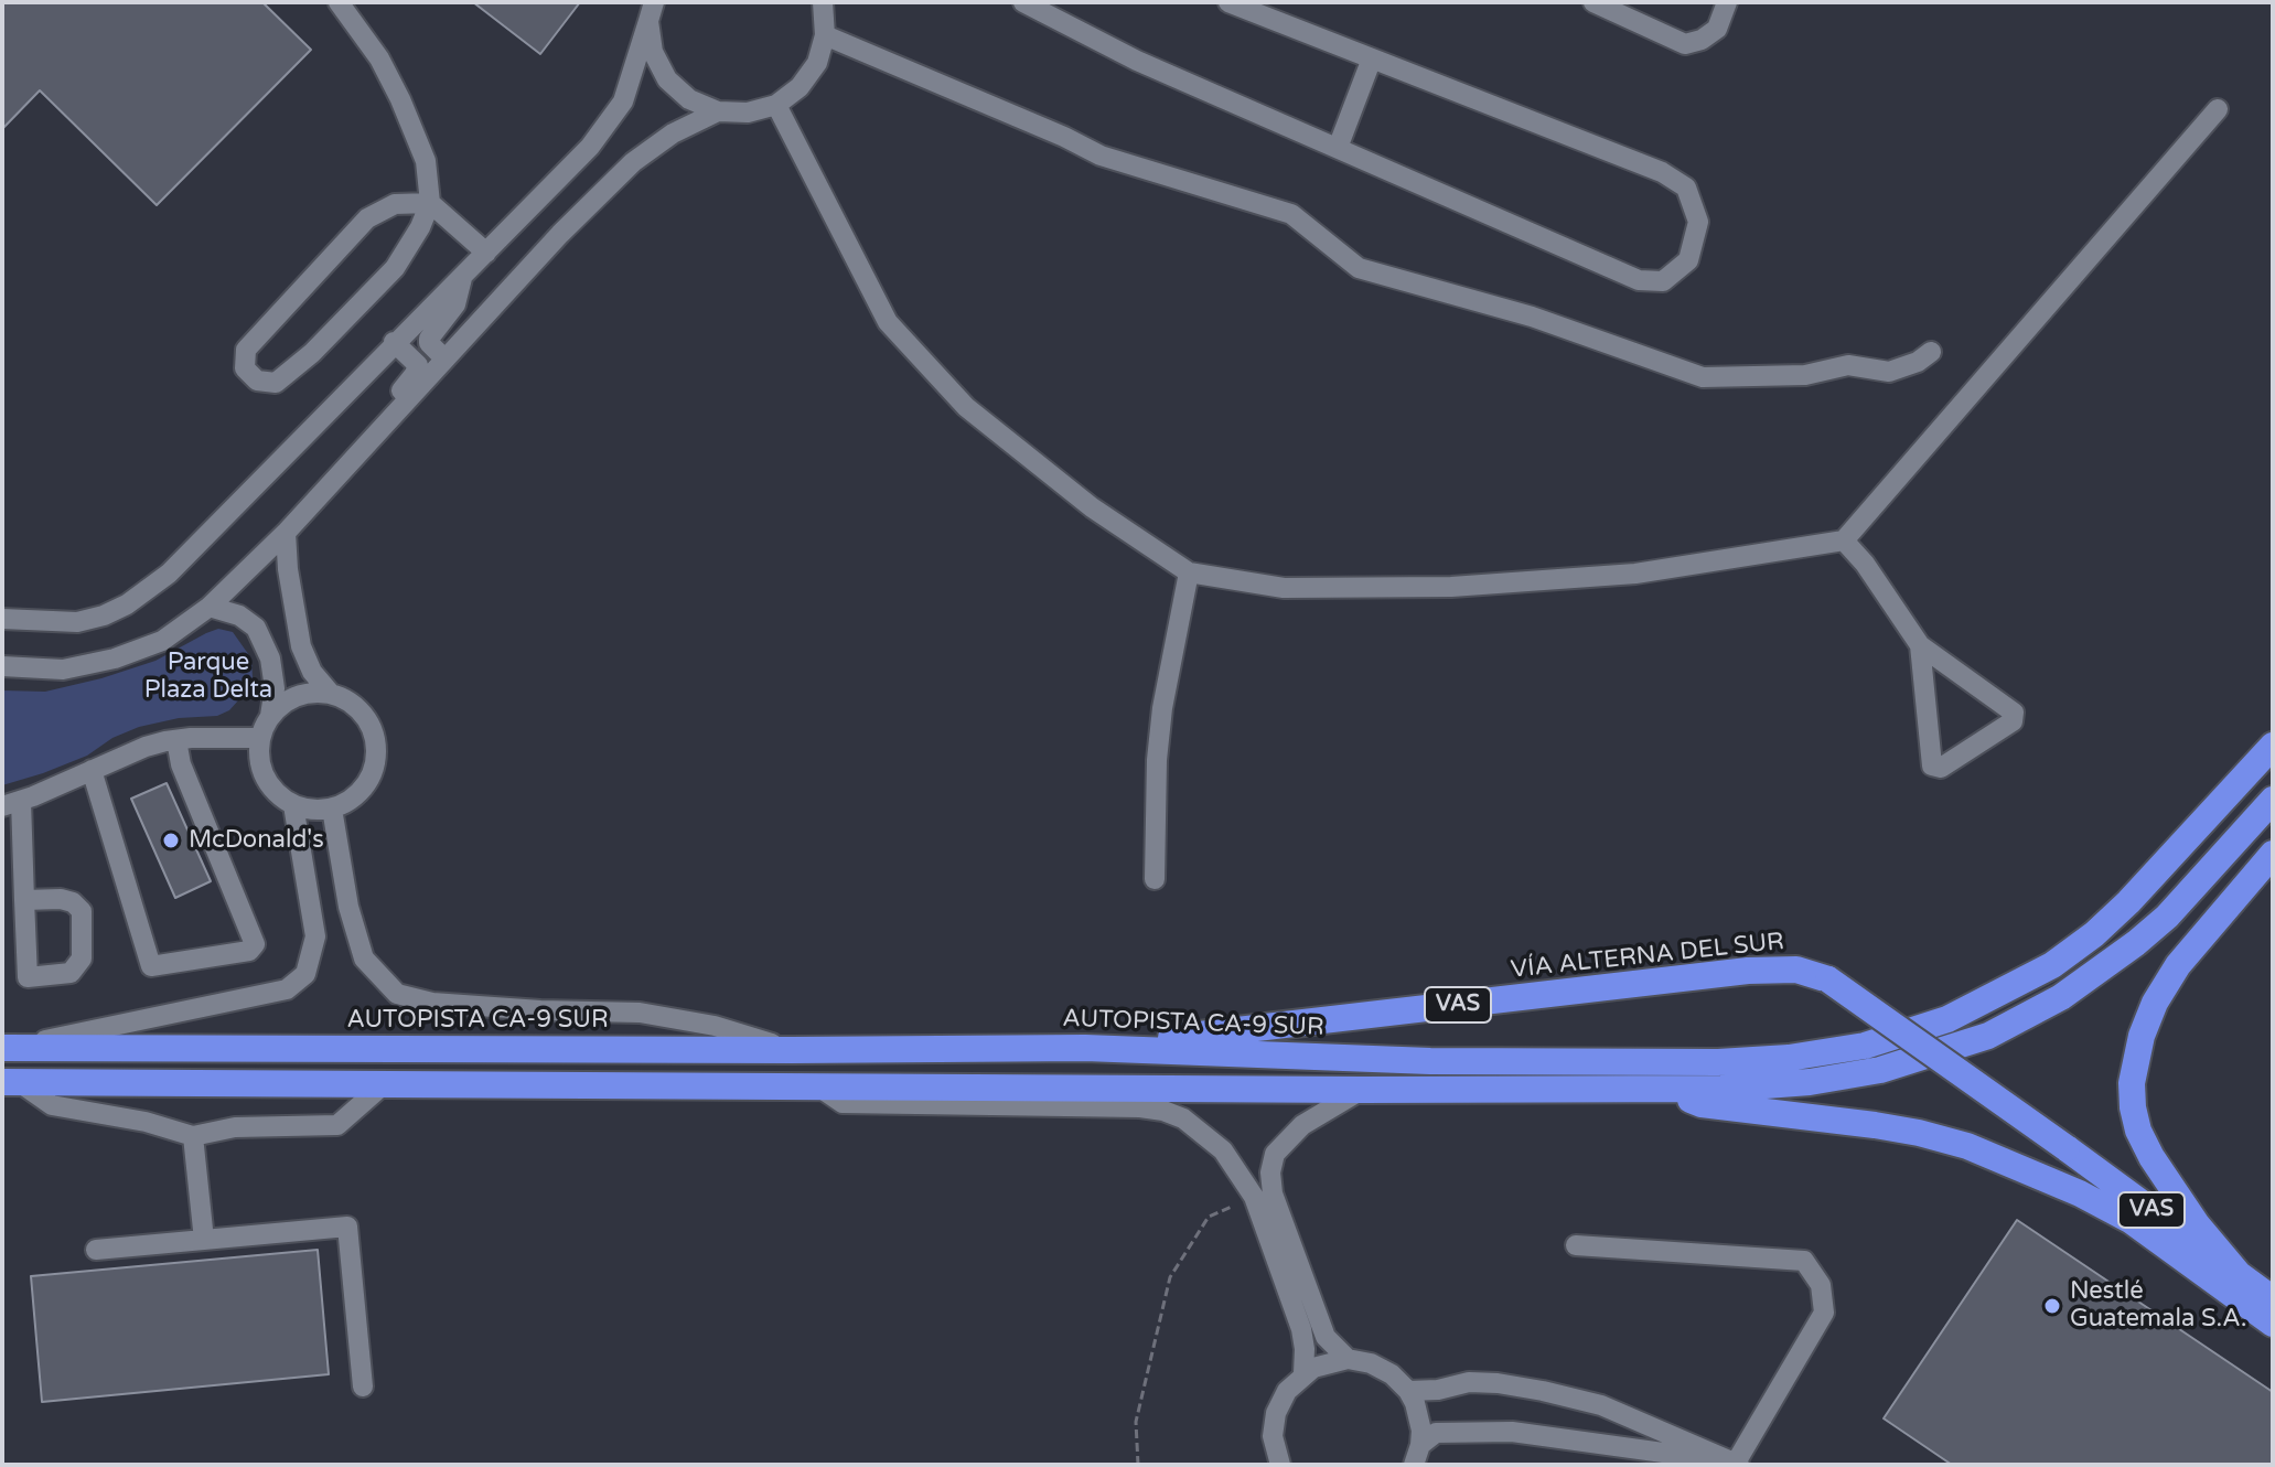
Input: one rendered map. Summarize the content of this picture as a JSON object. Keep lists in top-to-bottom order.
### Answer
{
  "streets": {
    "highway": ["VÍA ALTERNA DEL SUR", "VAS", "AUTOPISTA CA-9 SUR"]
  },
  "crossings": [
    ["VÍA ALTERNA DEL SUR", "AUTOPISTA CA-9 SUR"]
  ],
  "parks": ["Parque Plaza Delta"],
  "places": ["McDonald's", "Nestlé Guatemala S.A."]
}
